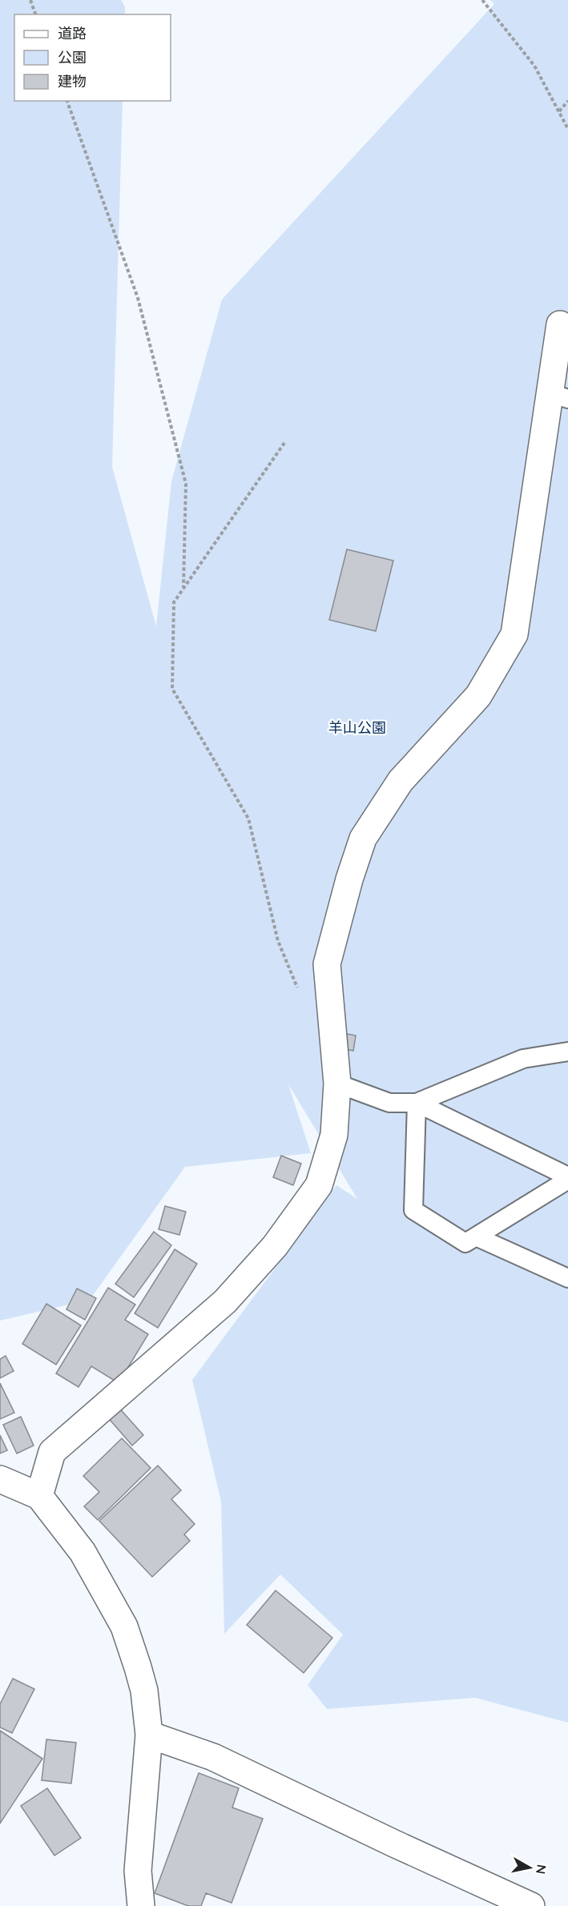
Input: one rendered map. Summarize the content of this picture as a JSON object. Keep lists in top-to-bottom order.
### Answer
{
  "parks": ["羊山公園"],
  "legend": ["道路", "公園", "建物"],
  "north": "right"
}
